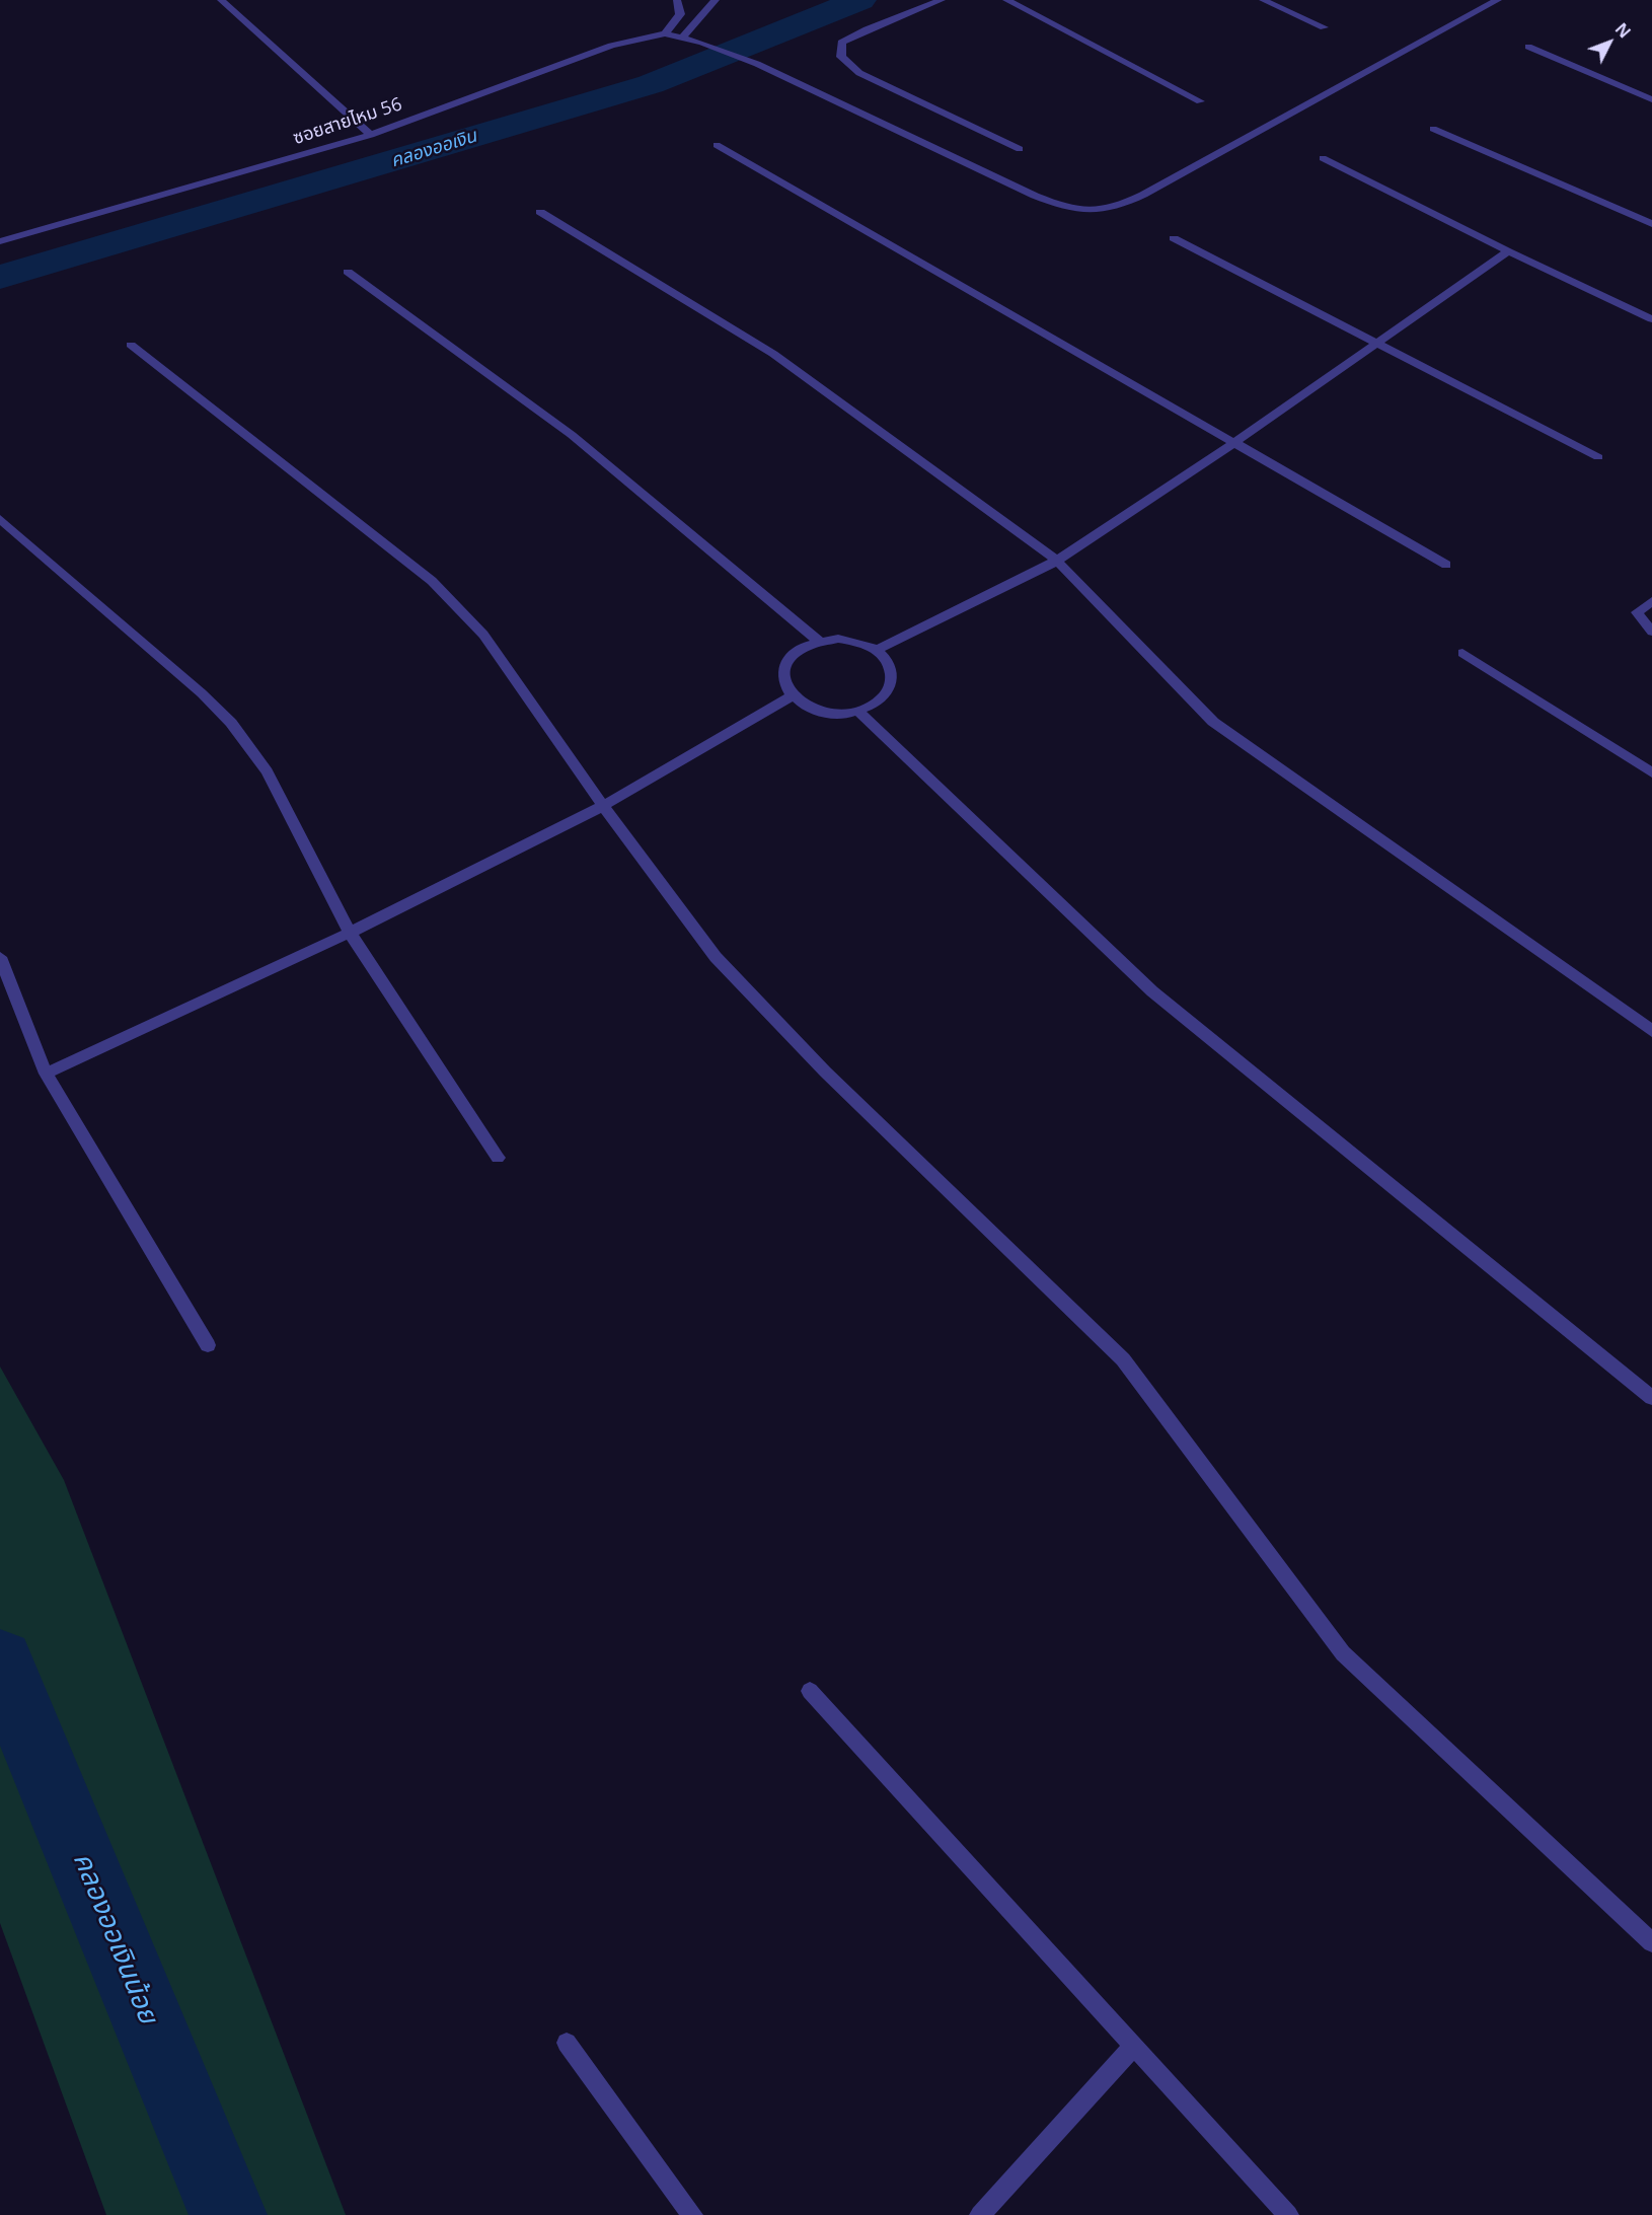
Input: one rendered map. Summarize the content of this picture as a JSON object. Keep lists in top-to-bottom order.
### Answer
{
  "streets": {
    "street": ["ซอยสายไหม 56"]
  },
  "water": ["คลองออเงิน", "คลองออเงินน้อย"],
  "north": "top right"
}
